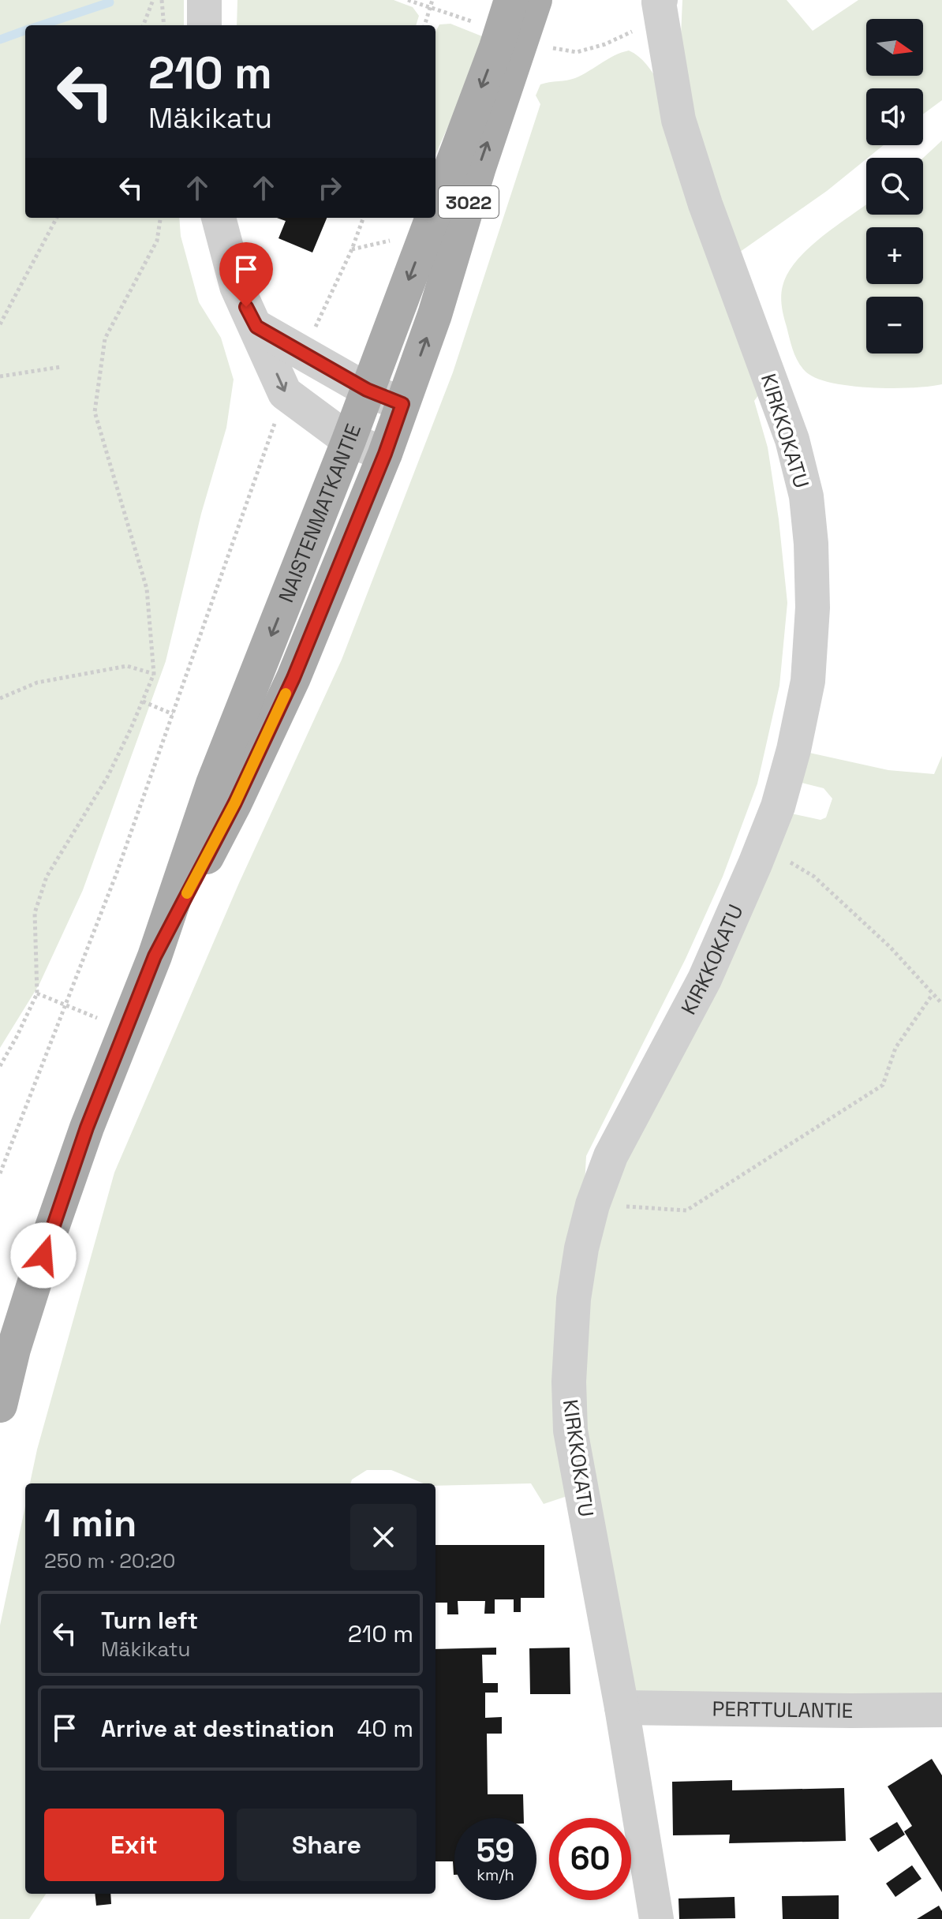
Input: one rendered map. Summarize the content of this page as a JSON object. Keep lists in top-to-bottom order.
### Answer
{
  "streets": {
    "main road": ["3022", "NAISTENMATKANTIE"],
    "street": ["KIRKKOKATU", "PERTTULANTIE"]
  },
  "crossings": [
    ["KIRKKOKATU", "PERTTULANTIE"]
  ],
  "north": "right",
  "page": {
    "map_buttons": ["+", "−"],
    "turn": ["210 m", "Mäkikatu"],
    "heading": ["1 min", "250 m · 20:20"],
    "list": [
      {
        "name": "Turn left",
        "note": "Mäkikatu",
        "value": "210 m"
      },
      {
        "name": "Arrive at destination",
        "value": "40 m"
      }
    ],
    "buttons": ["Exit", "Share"],
    "speed": "59 km/h",
    "limit": "60"
  }
}
